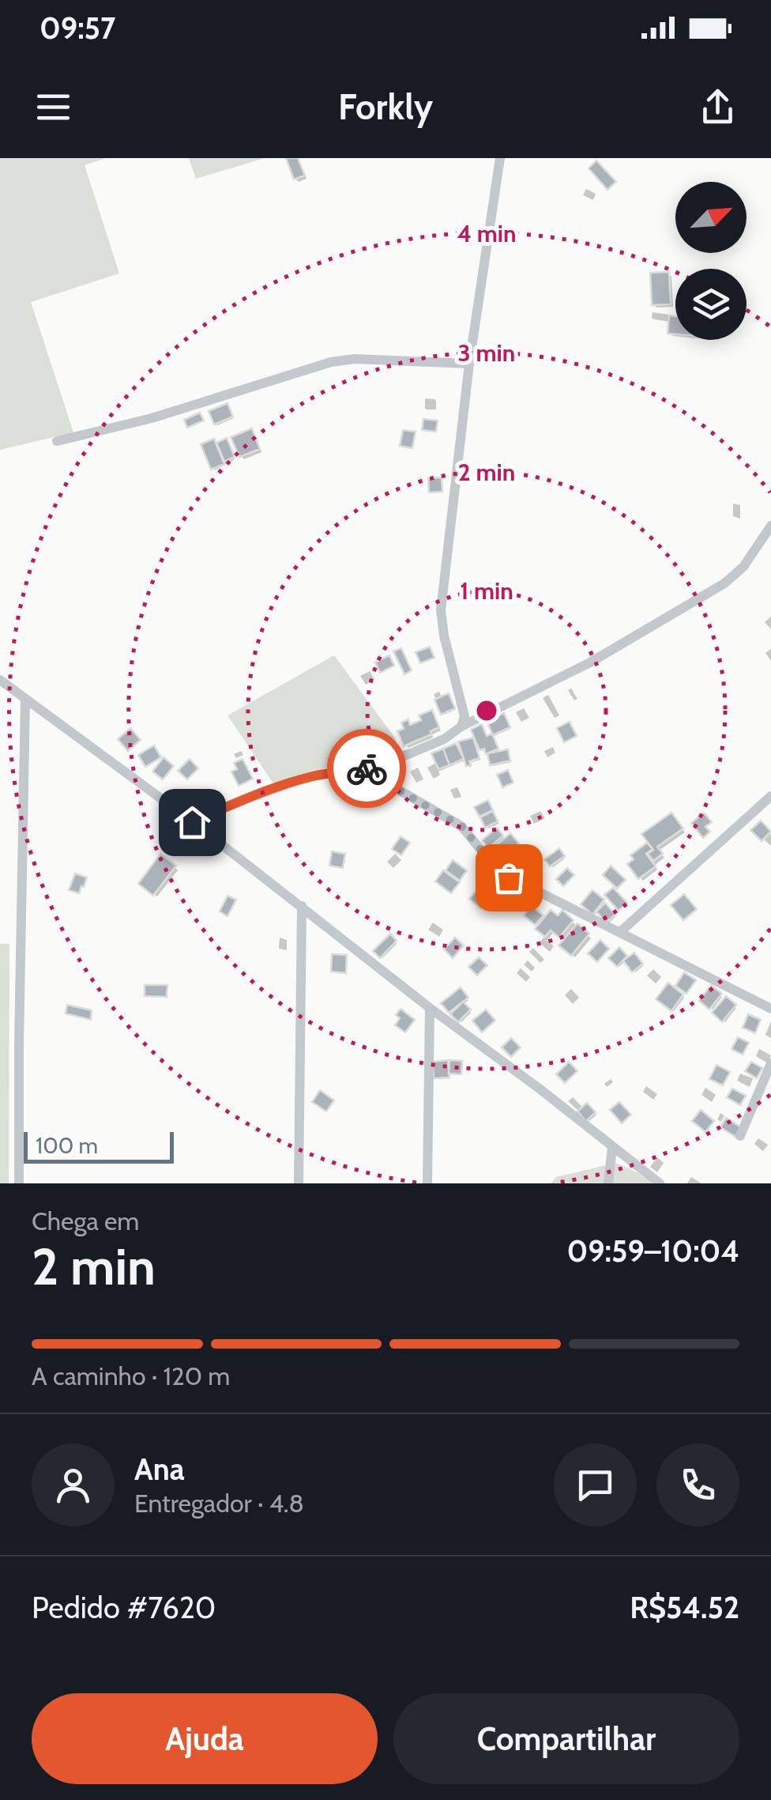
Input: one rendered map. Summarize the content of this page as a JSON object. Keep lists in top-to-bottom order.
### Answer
{
  "scale_bar": "100 m",
  "north": "top right",
  "page": {
    "status": "09:57",
    "header": "Forkly",
    "scale": "100 m",
    "heading": ["2 min", "Chega em", "09:59–10:04"],
    "panel": [
      "Ana",
      "Entregador · 4.8",
      "Pedido #7620",
      "R$54.52"
    ],
    "bar": "A caminho · 120 m",
    "buttons": ["Ajuda", "Compartilhar"]
  },
  "rings": [
    "4 min",
    "3 min",
    "2 min",
    "1 min"
  ]
}
